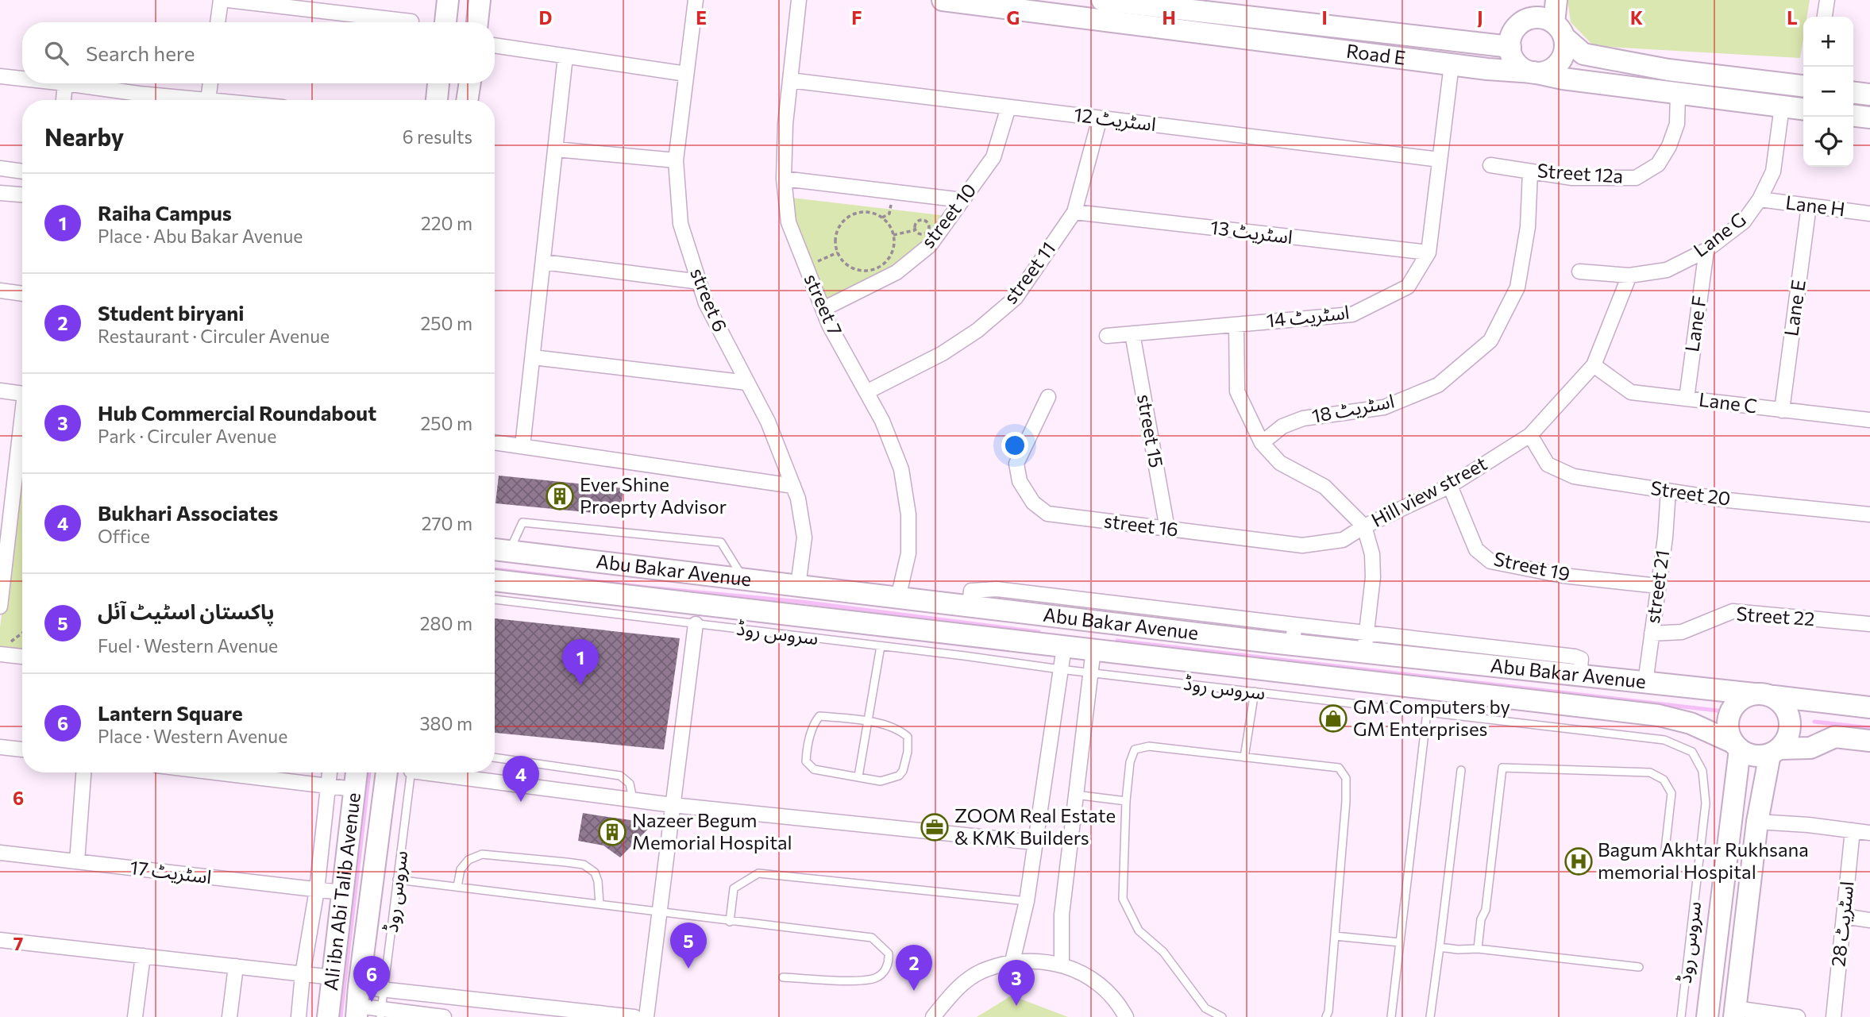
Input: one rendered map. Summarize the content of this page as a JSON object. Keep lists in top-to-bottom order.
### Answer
{
  "streets": {
    "main road": ["Road E", "Abu Bakar Avenue", "Ali ibn Abi Talib Avenue"],
    "street": [
      "اسٹریٹ 12",
      "Street 12a",
      "Lane H",
      "street 10",
      "اسٹریٹ 13",
      "Lane G",
      "street 11",
      "street 6",
      "street 7",
      "Lane E",
      "اسٹریٹ 14",
      "Lane F",
      "Lane C",
      "اسٹریٹ 18",
      "street 15",
      "Hill view street",
      "Street 20",
      "street 16",
      "Street 19",
      "street 21",
      "Street 22",
      "اسٹریٹ 17",
      "اسٹریٹ 28"
    ],
    "lane": ["سروس روڈ"]
  },
  "crossings": [
    ["Road E", "Street 12a"],
    ["Road E", "Lane G"],
    ["Road E", "اسٹریٹ 14"],
    ["اسٹریٹ 12", "street 10"],
    ["اسٹریٹ 12", "street 11"],
    ["اسٹریٹ 12", "street 7"],
    ["اسٹریٹ 12", "اسٹریٹ 14"],
    ["Street 12a", "اسٹریٹ 18"],
    ["Lane H", "Lane G"],
    ["Lane H", "Lane E"],
    ["street 10", "street 7"],
    ["اسٹریٹ 13", "street 11"],
    ["اسٹریٹ 13", "اسٹریٹ 14"],
    ["Lane G", "Lane F"],
    ["Lane G", "Hill view street"],
    ["street 11", "street 7"],
    ["street 6", "Abu Bakar Avenue"],
    ["street 7", "Abu Bakar Avenue"],
    ["Lane E", "Lane C"],
    ["اسٹریٹ 14", "street 15"],
    ["Lane F", "Lane C"],
    ["Lane C", "Hill view street"],
    ["street 15", "street 16"],
    ["Hill view street", "Street 20"],
    ["Hill view street", "street 16"],
    ["Hill view street", "Street 19"],
    ["Street 20", "street 21"],
    ["Street 19", "street 21"],
    ["Abu Bakar Avenue", "street 21"],
    ["street 21", "Street 22"],
    ["اسٹریٹ 17", "Ali ibn Abi Talib Avenue"]
  ],
  "places": {
    "building": ["Ever Shine Proeprty Advisor", "Nazeer Begum Memorial Hospital"],
    "shop": ["GM Computers by GM Enterprises"],
    "office": ["ZOOM Real Estate & KMK Builders"],
    "hospital": ["Bagum Akhtar Rukhsana memorial Hospital"]
  },
  "page": {
    "map_buttons": ["+", "−"],
    "search": "Search here",
    "heading": ["Nearby", "6 results"],
    "list": [
      {
        "mark": "1",
        "name": "Raiha Campus",
        "note": "Place · Abu Bakar Avenue",
        "value": "220 m"
      },
      {
        "mark": "2",
        "name": "Student biryani",
        "note": "Restaurant · Circuler Avenue",
        "value": "250 m"
      },
      {
        "mark": "3",
        "name": "Hub Commercial Roundabout",
        "note": "Park · Circuler Avenue",
        "value": "250 m"
      },
      {
        "mark": "4",
        "name": "Bukhari Associates",
        "note": "Office",
        "value": "270 m"
      },
      {
        "mark": "5",
        "name": "پاکستان اسٹیٹ آئل",
        "note": "Fuel · Western Avenue",
        "value": "280 m"
      },
      {
        "mark": "6",
        "name": "Lantern Square",
        "note": "Place · Western Avenue",
        "value": "380 m"
      }
    ],
    "pins": [
      "1",
      "4",
      "5",
      "2",
      "6",
      "3"
    ]
  },
  "grid": {
    "columns": [
      "D",
      "E",
      "F",
      "G",
      "H",
      "I",
      "J",
      "K",
      "L"
    ],
    "rows": ["6", "7"]
  }
}
